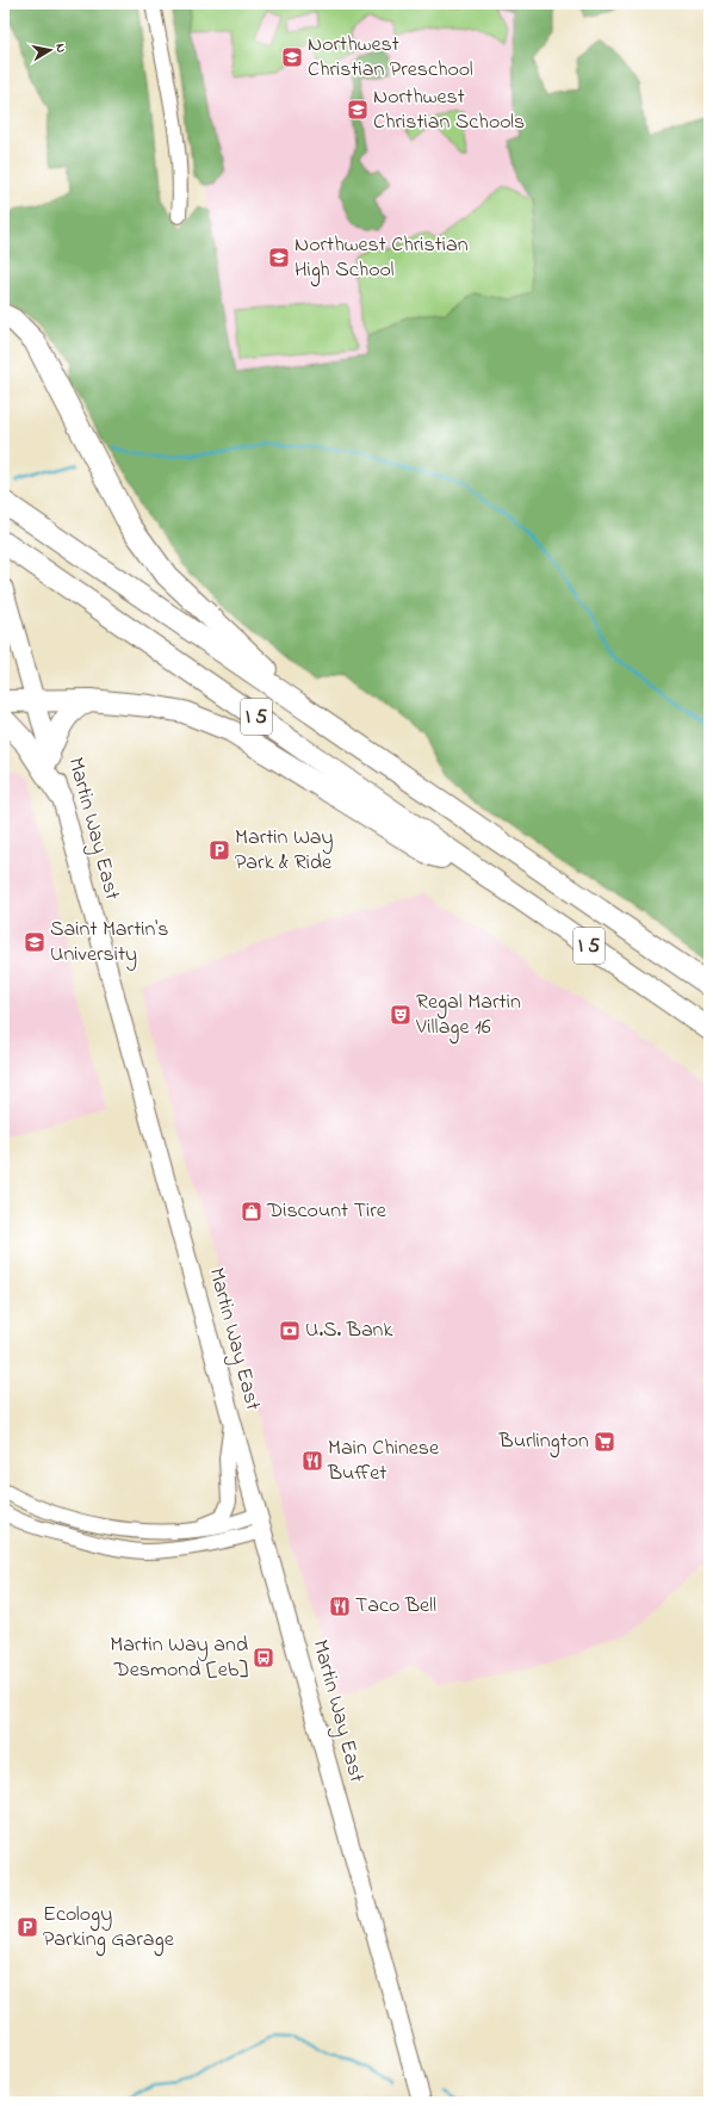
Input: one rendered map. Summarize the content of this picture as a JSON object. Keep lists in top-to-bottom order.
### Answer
{
  "streets": {
    "highway": ["I 5"],
    "main road": ["Martin Way East"]
  },
  "places": {
    "school or university": [
      "Northwest Christian Preschool",
      "Northwest Christian Schools",
      "Northwest Christian High School",
      "Saint Martin's University"
    ],
    "parking": ["Martin Way Park & Ride", "Ecology Parking Garage"],
    "theatre": ["Regal Martin Village 16"],
    "shop": ["Discount Tire"],
    "bank": ["U.S. Bank"],
    "supermarket": ["Burlington"],
    "restaurant": ["Main Chinese Buffet", "Taco Bell"],
    "bus stop": ["Martin Way and Desmond [eb]"]
  },
  "north": "right"
}
